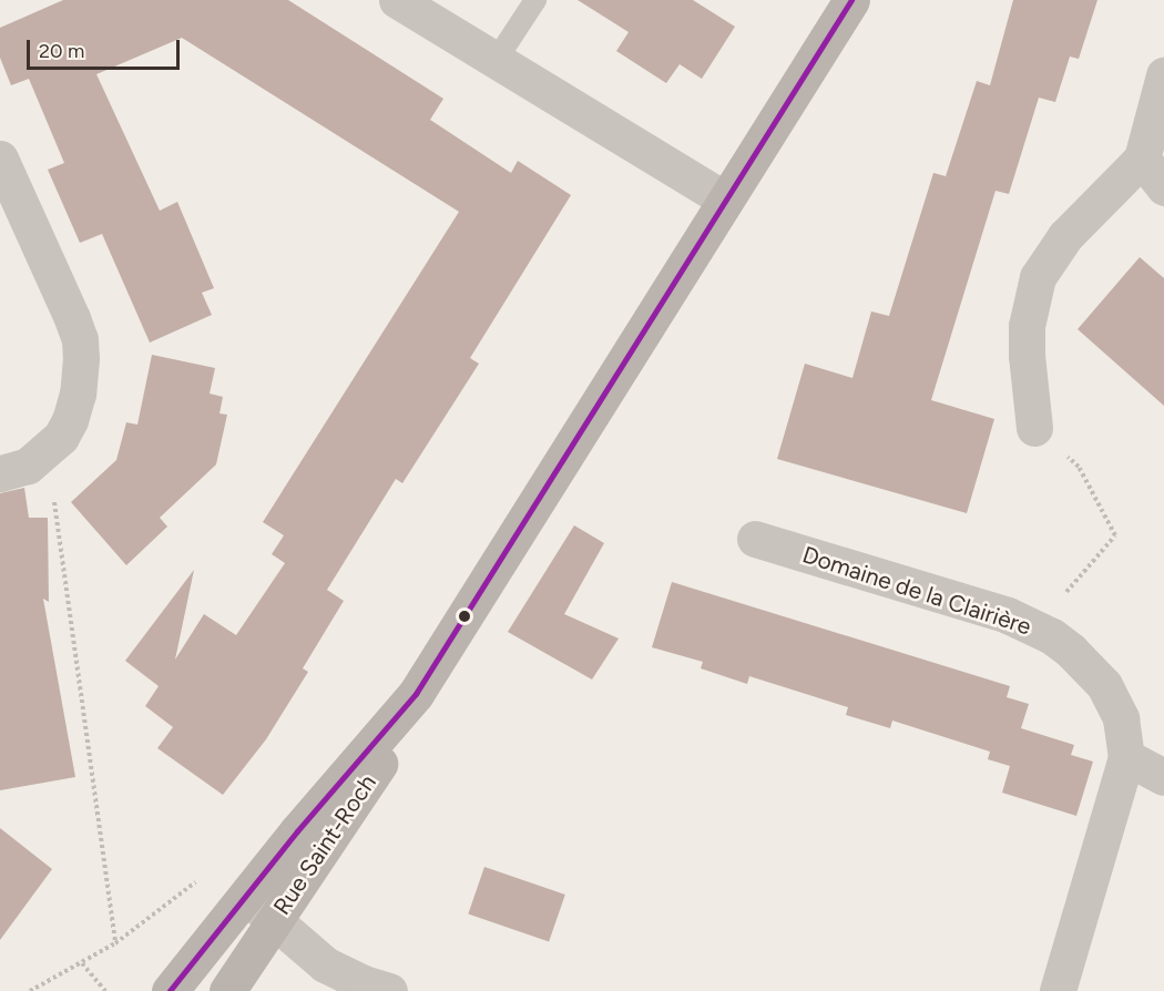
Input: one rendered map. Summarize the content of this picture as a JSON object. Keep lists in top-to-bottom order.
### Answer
{
  "streets": {
    "main road": ["Rue Saint-Roch"],
    "street": ["Domaine de la Clairière"]
  },
  "scale_bar": "20 m"
}
